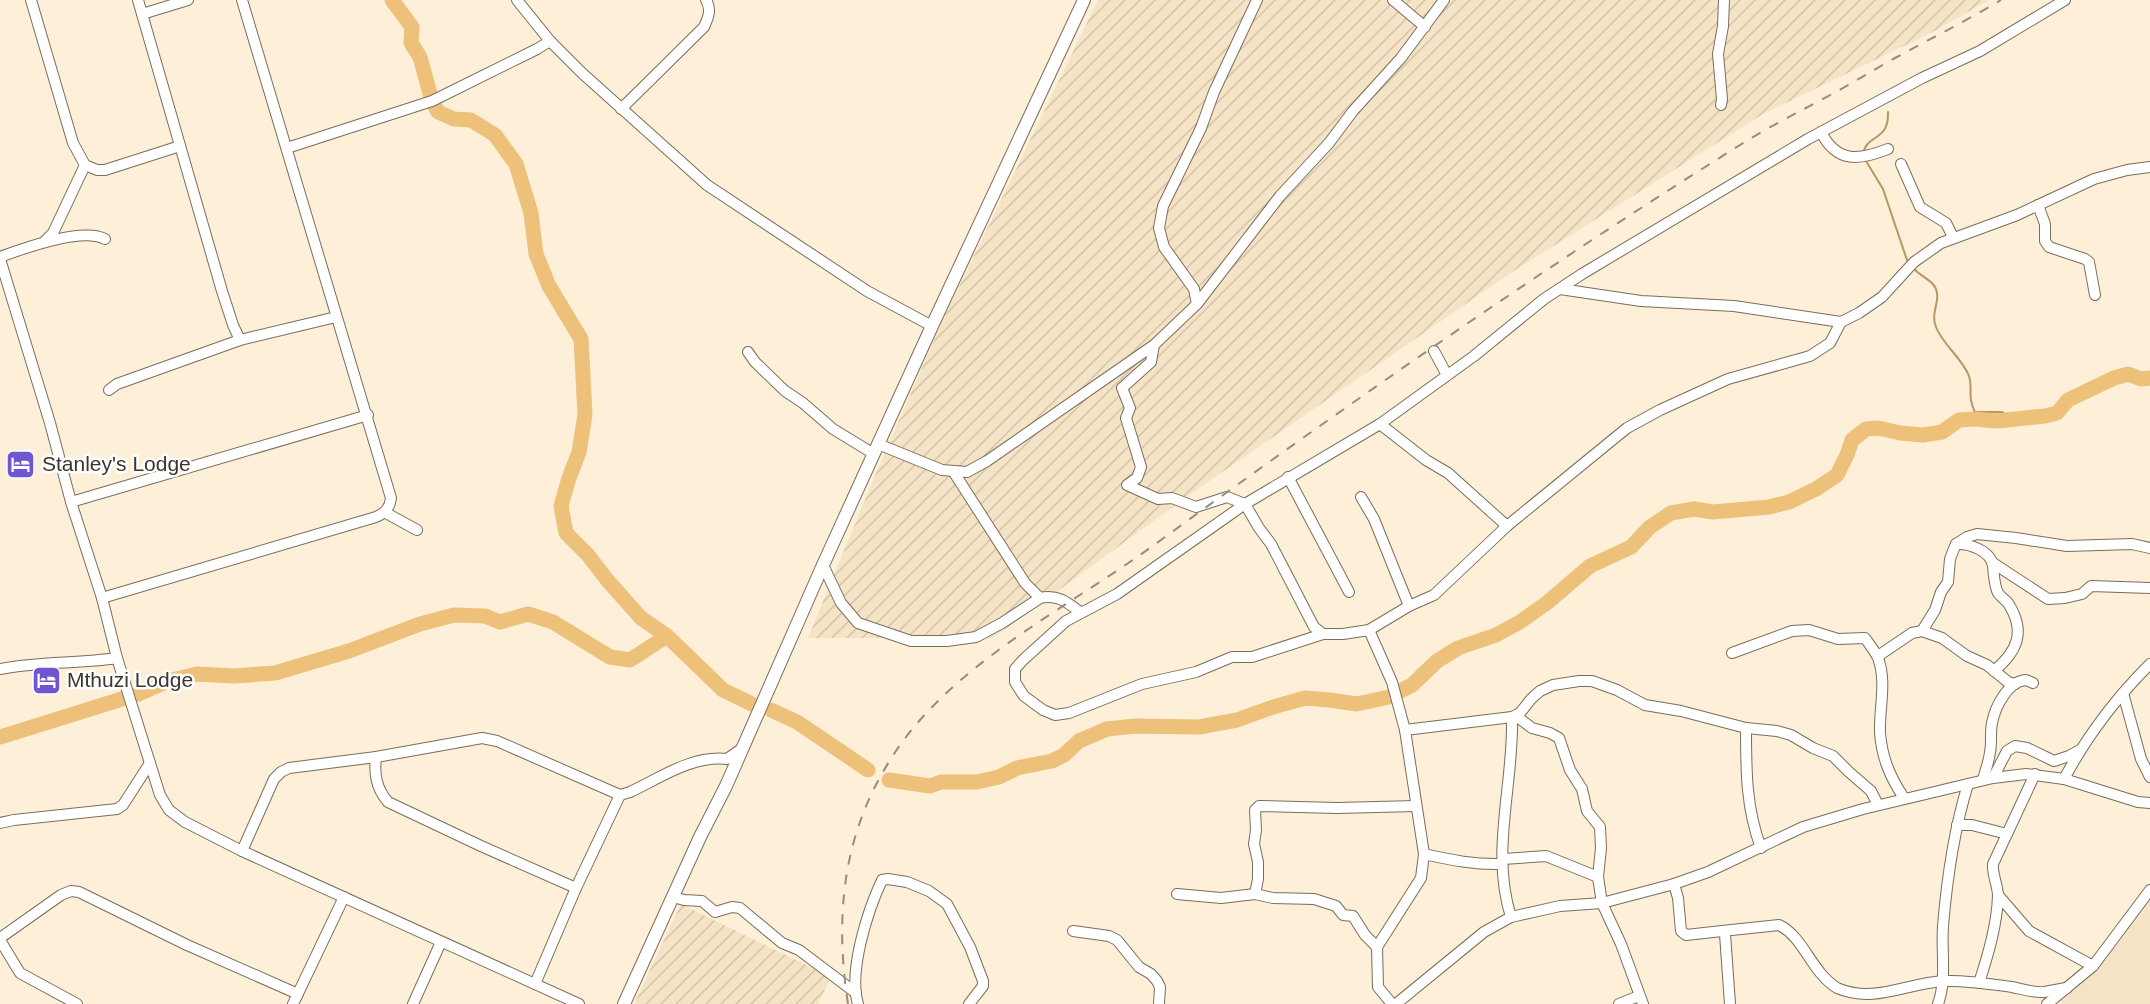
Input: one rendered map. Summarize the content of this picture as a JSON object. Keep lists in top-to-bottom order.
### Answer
{
  "places": {
    "hotel": ["Stanley's Lodge", "Mthuzi Lodge"]
  }
}
